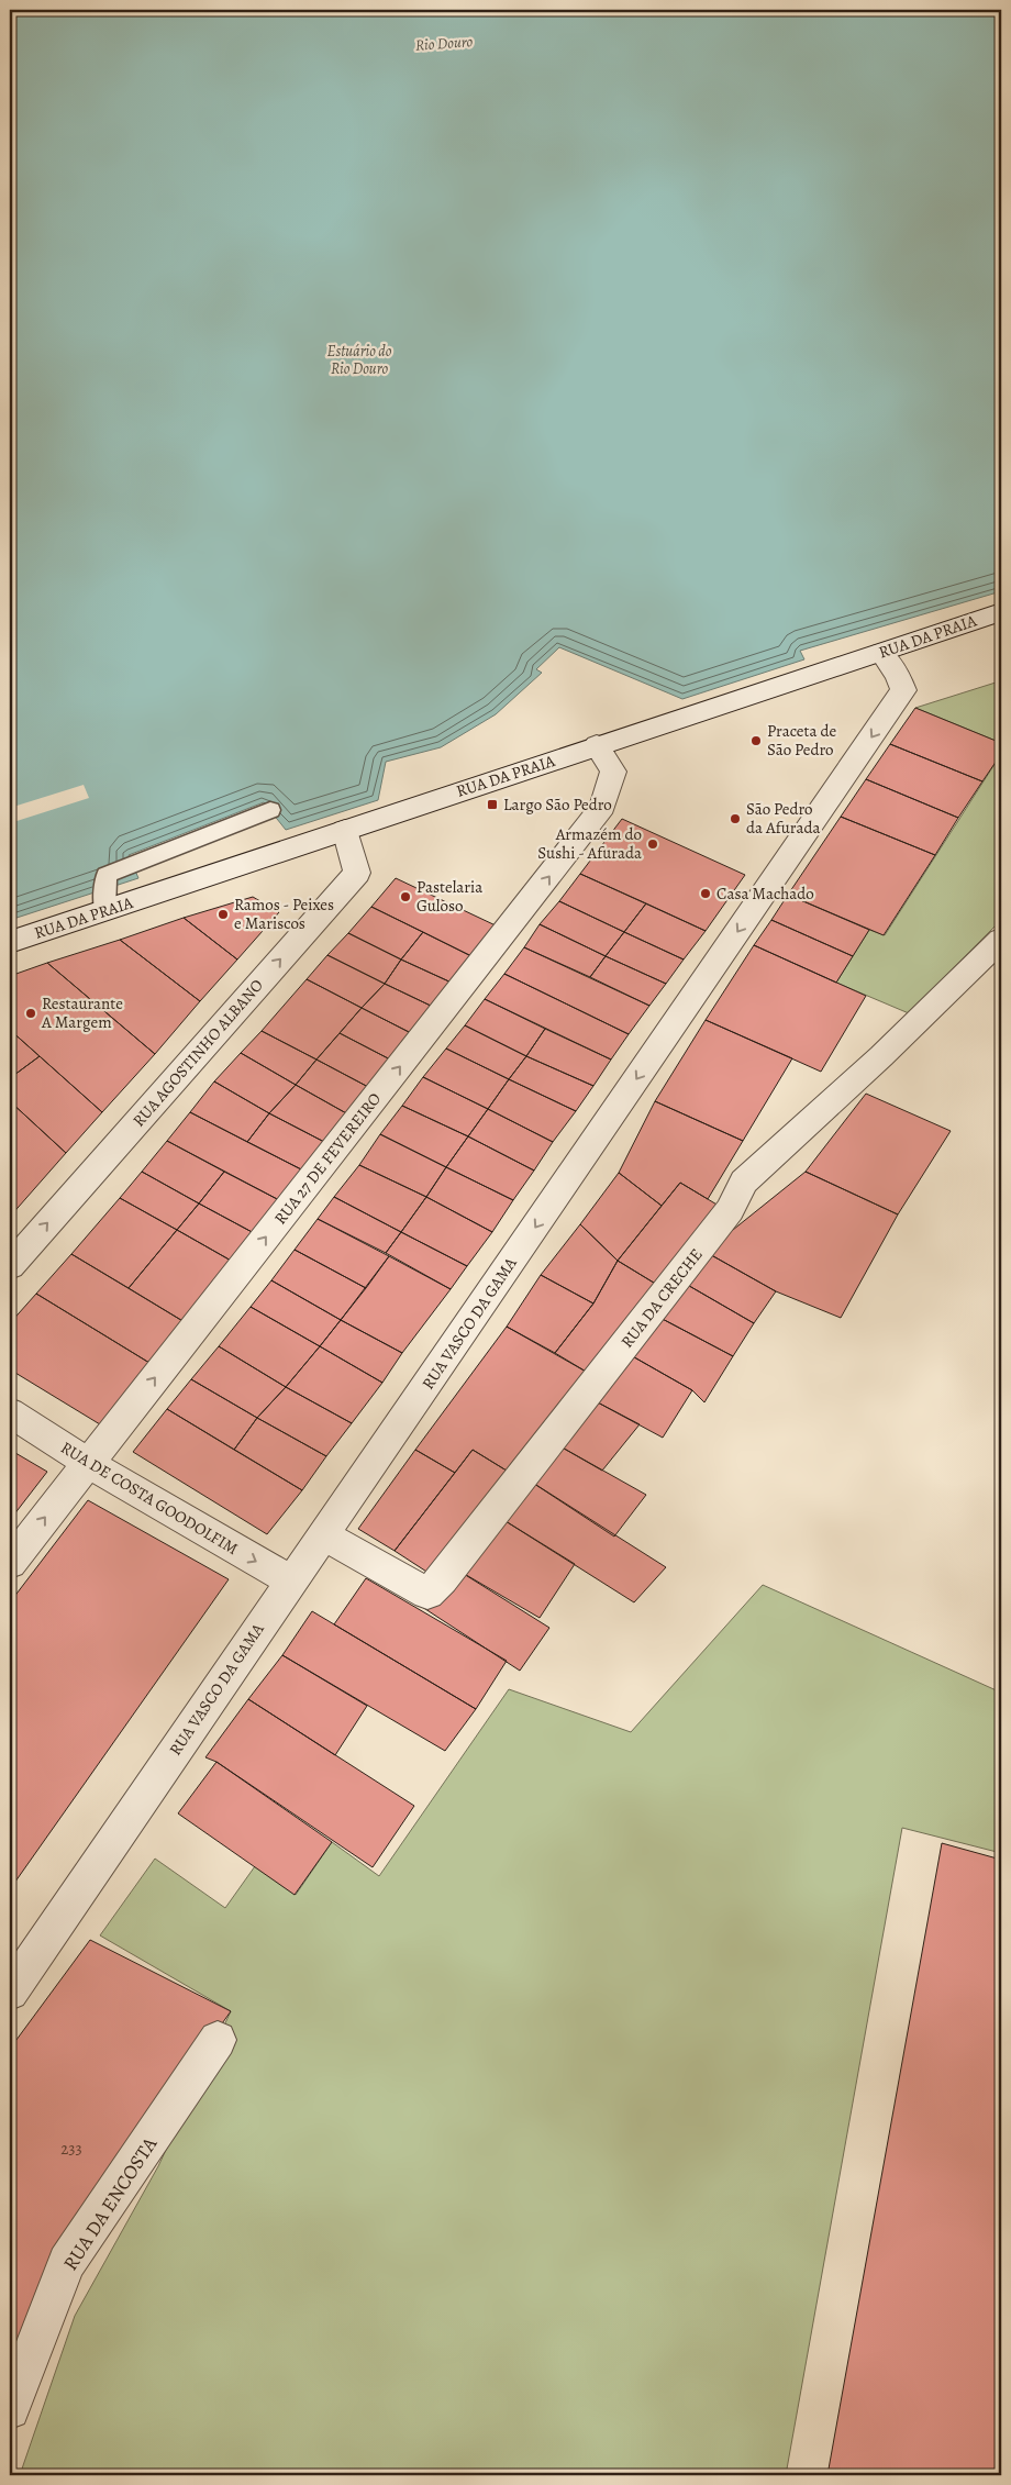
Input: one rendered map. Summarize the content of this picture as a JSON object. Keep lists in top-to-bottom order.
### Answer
{
  "streets": {
    "street": [
      "RUA DA PRAIA",
      "RUA AGOSTINHO ALBANO",
      "RUA 27 DE FEVEREIRO",
      "RUA DA CRECHE",
      "RUA VASCO DA GAMA",
      "RUA DE COSTA GOODOLFIM",
      "RUA DA ENCOSTA"
    ]
  },
  "crossings": [
    ["RUA DA PRAIA", "RUA AGOSTINHO ALBANO"],
    ["RUA DA PRAIA", "RUA 27 DE FEVEREIRO"],
    ["RUA DA PRAIA", "RUA VASCO DA GAMA"],
    ["RUA 27 DE FEVEREIRO", "RUA DE COSTA GOODOLFIM"],
    ["RUA DA CRECHE", "RUA VASCO DA GAMA"],
    ["RUA VASCO DA GAMA", "RUA DE COSTA GOODOLFIM"]
  ],
  "one_way": [
    "RUA AGOSTINHO ALBANO",
    "RUA 27 DE FEVEREIRO",
    "RUA VASCO DA GAMA",
    "RUA DE COSTA GOODOLFIM"
  ],
  "water": ["Rio Douro", "Estuário do Rio Douro"],
  "places": {
    "other": [
      "Praceta de São Pedro",
      "São Pedro da Afurada",
      "Armazém do Sushi - Afurada",
      "Casa Machado",
      "Pastelaria Guloso",
      "Ramos - Peixes e Mariscos",
      "Restaurante A Margem"
    ],
    "transit": ["Largo São Pedro"]
  },
  "house_numbers": ["233"]
}
